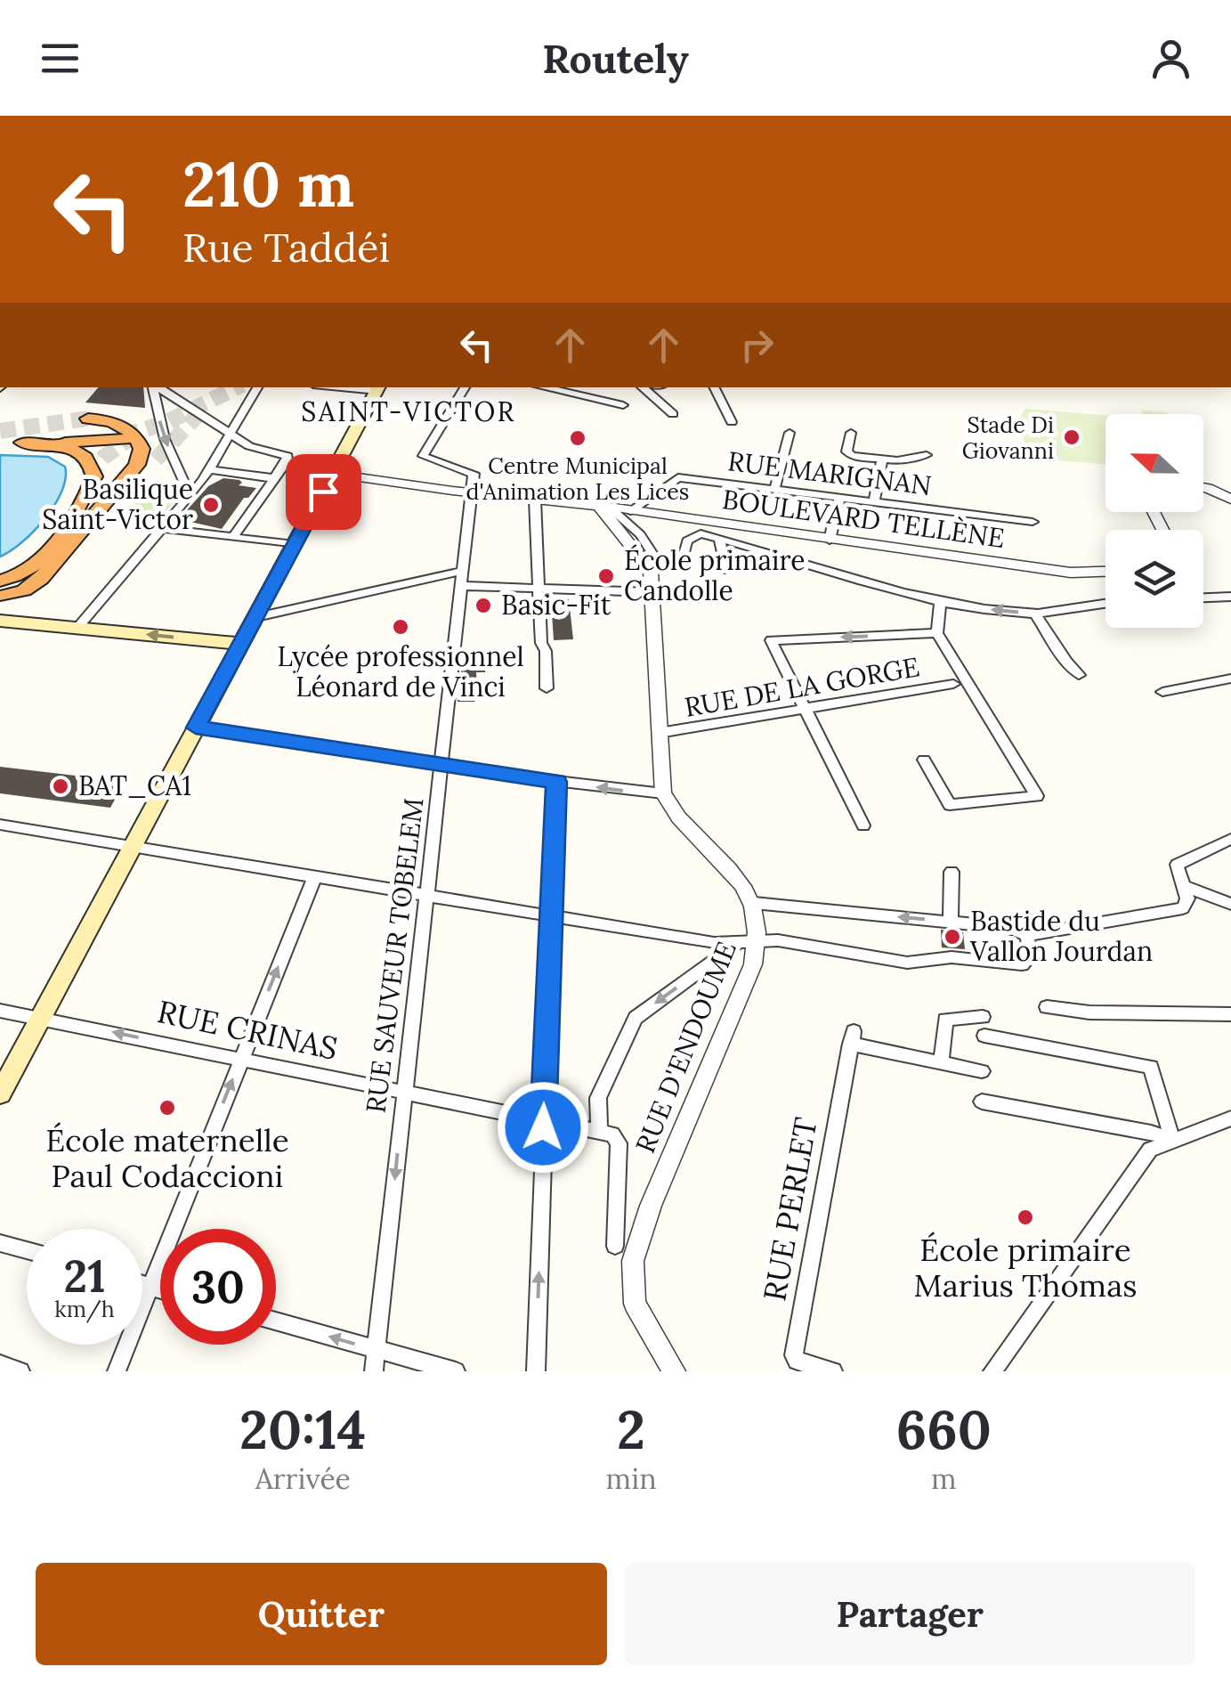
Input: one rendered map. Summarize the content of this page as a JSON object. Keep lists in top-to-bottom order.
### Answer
{
  "streets": {
    "street": [
      "RUE MARIGNAN",
      "BOULEVARD TELLÈNE",
      "RUE DE LA GORGE",
      "RUE SAUVEUR TOBELEM",
      "RUE CRINAS",
      "RUE D'ENDOUME",
      "RUE PERLET"
    ]
  },
  "crossings": [
    ["RUE MARIGNAN", "BOULEVARD TELLÈNE"],
    ["RUE SAUVEUR TOBELEM", "RUE CRINAS"]
  ],
  "districts": ["SAINT-VICTOR"],
  "places": [
    "Stade Di Giovanni",
    "Centre Municipal d'Animation Les Lices",
    "Basilique Saint-Victor",
    "École primaire Candolle",
    "Basic-Fit",
    "Lycée professionnel Léonard de Vinci",
    "BAT_CA1",
    "Bastide du Vallon Jourdan",
    "École maternelle Paul Codaccioni",
    "École primaire Marius Thomas"
  ],
  "north": "left",
  "page": {
    "header": "Routely",
    "turn": ["210 m", "Rue Taddéi"],
    "speed": "21 km/h",
    "limit": "30",
    "eta": [
      "20:14",
      "Arrivée",
      "2",
      "min",
      "660",
      "m"
    ],
    "buttons": ["Quitter", "Partager"]
  }
}
